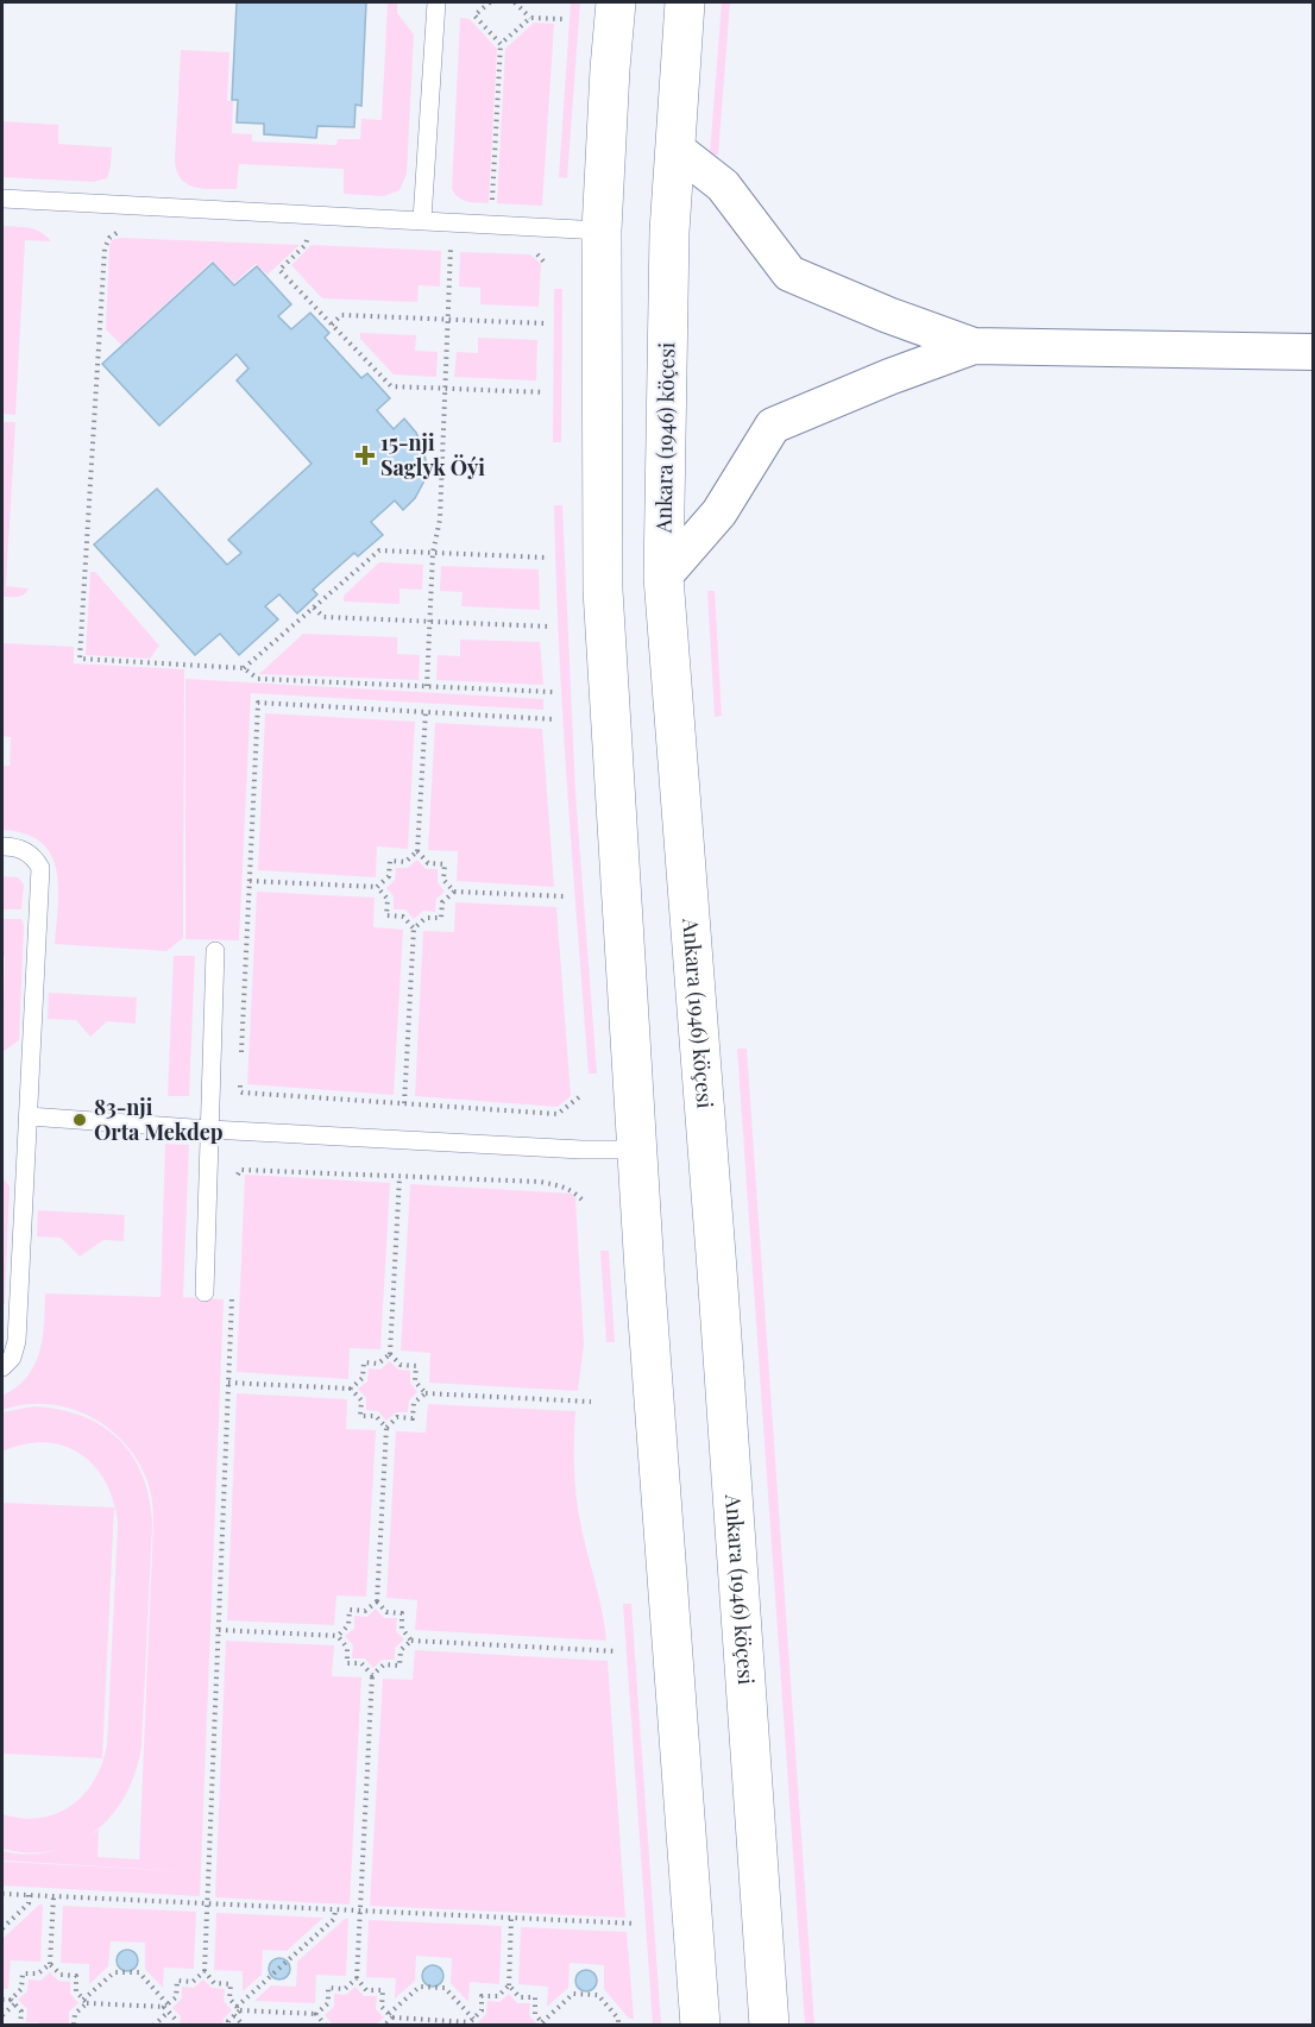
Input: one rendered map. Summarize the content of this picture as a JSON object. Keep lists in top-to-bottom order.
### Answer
{
  "streets": {
    "main road": ["Ankara (1946) köçesi"]
  },
  "places": {
    "health": ["15-nji Saglyk Öýi"],
    "other": ["83-nji Orta Mekdep"]
  }
}
